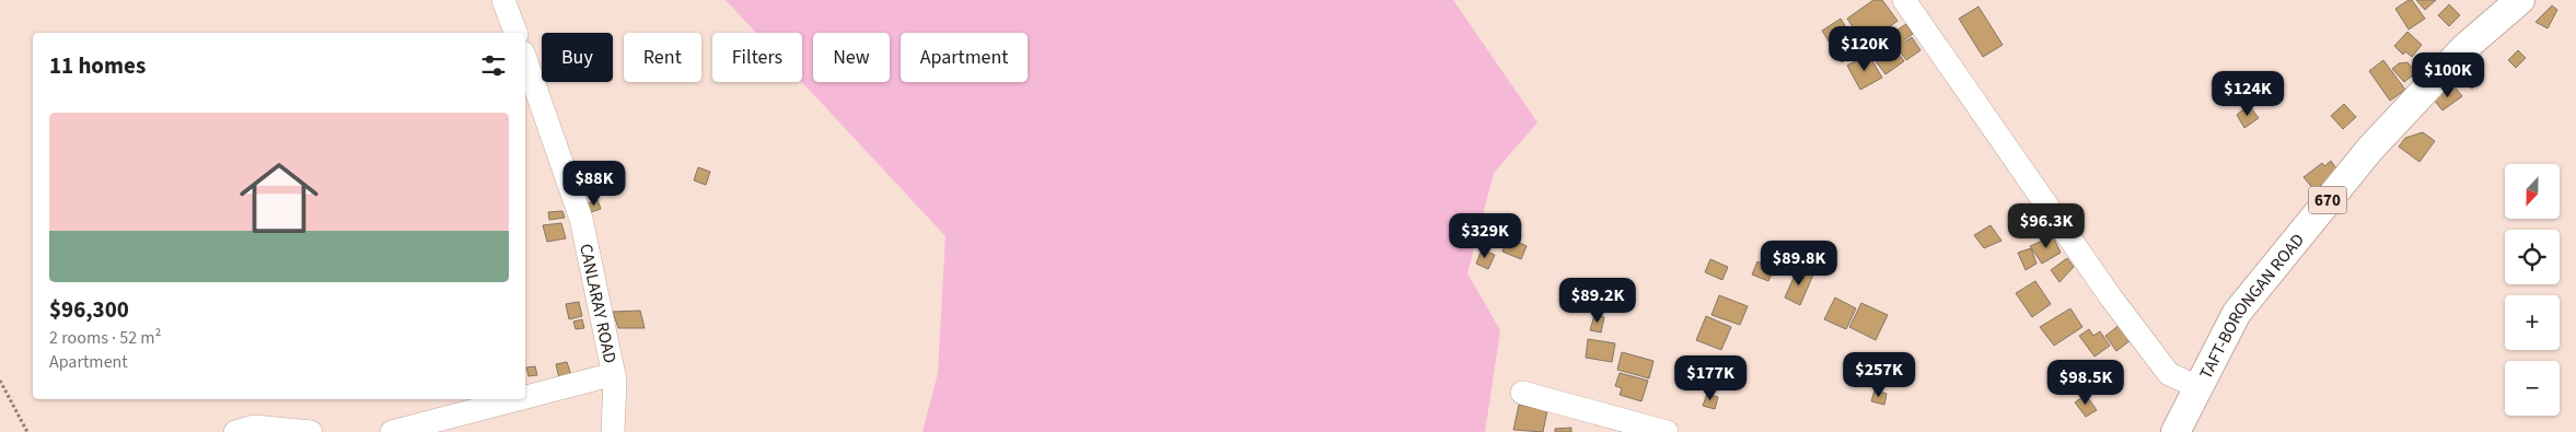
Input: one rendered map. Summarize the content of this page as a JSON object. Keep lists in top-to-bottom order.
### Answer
{
  "streets": {
    "main road": ["670", "TAFT-BORONGAN ROAD"],
    "street": ["CANLARAY ROAD"]
  },
  "north": "bottom",
  "page": {
    "price": [
      "$120K",
      "$100K",
      "$124K",
      "$88K",
      "$96.3K",
      "$329K",
      "$89.8K",
      "$89.2K",
      "$257K",
      "$177K",
      "$98.5K"
    ],
    "chip": [
      "Buy",
      "Rent",
      "Filters",
      "New",
      "Apartment"
    ],
    "heading": "11 homes",
    "list": [
      {
        "name": "$96,300",
        "note": "2 rooms · 52 m² · Apartment"
      }
    ],
    "map_buttons": ["+", "−"]
  }
}
